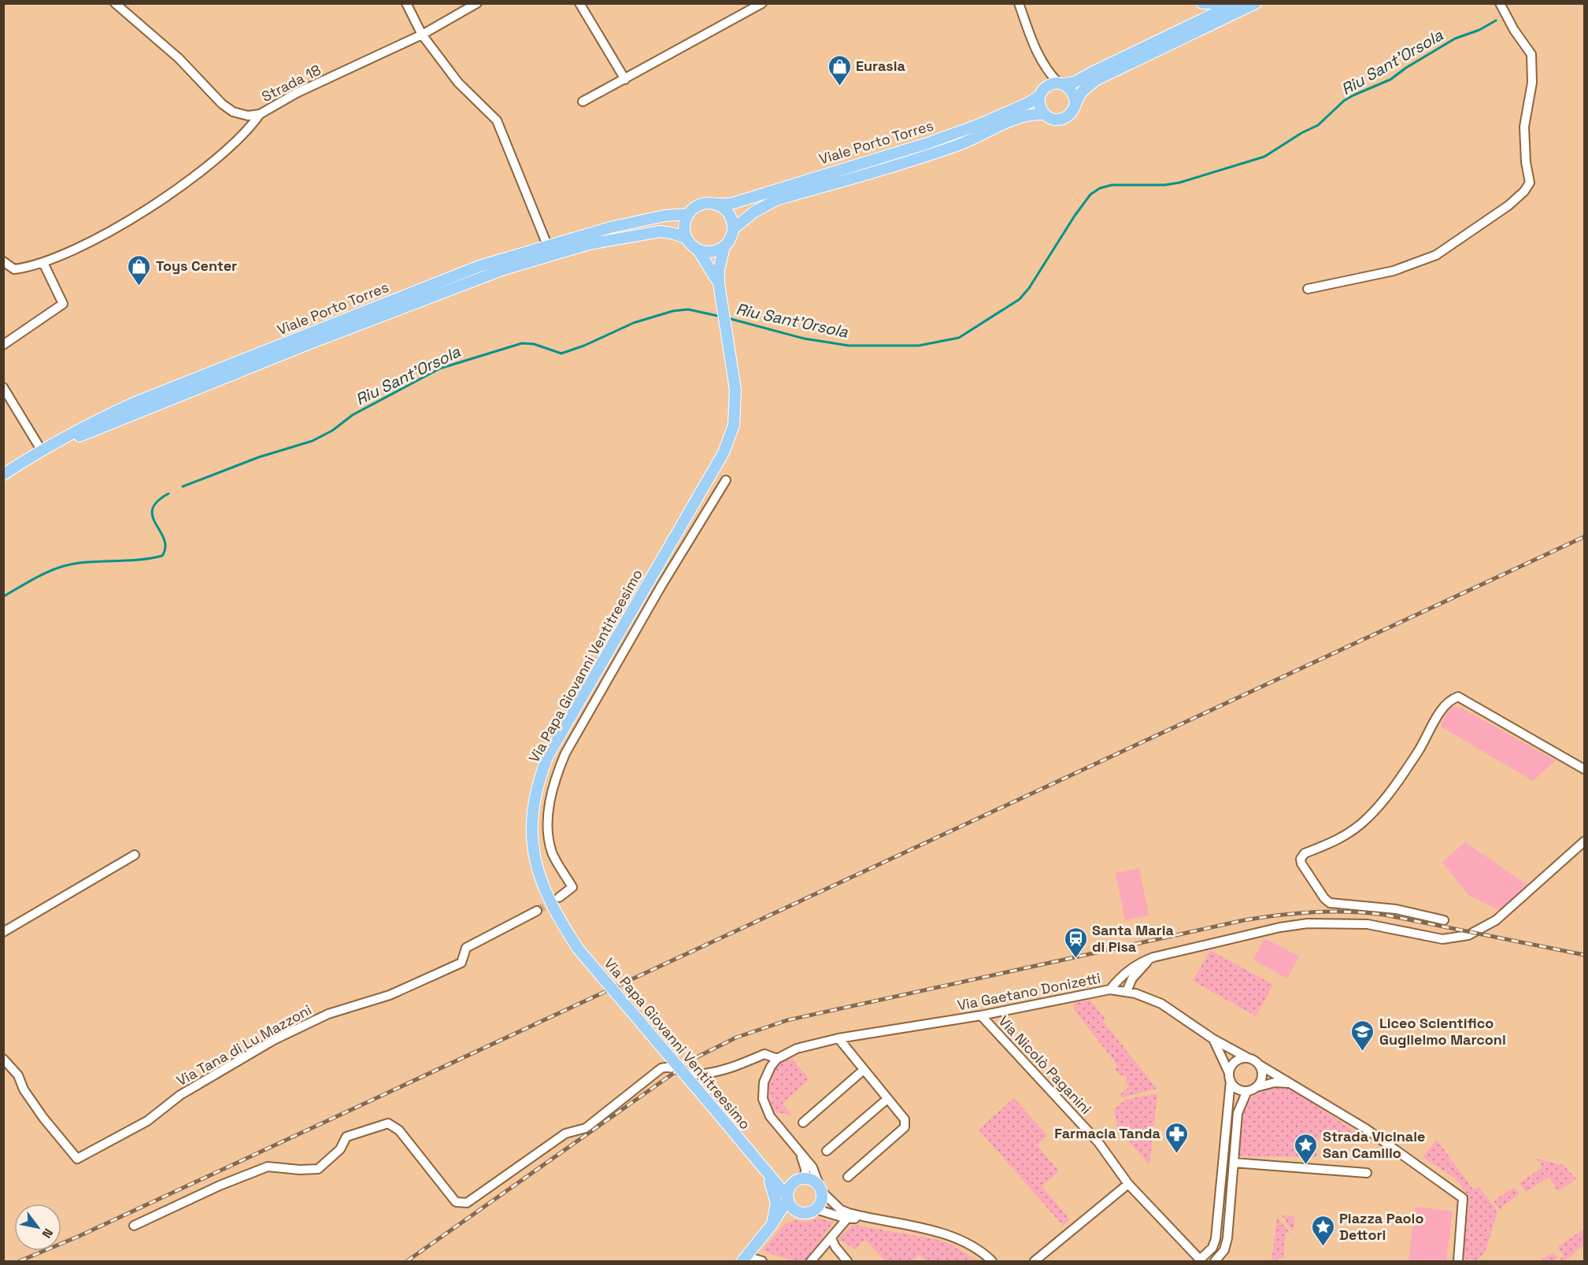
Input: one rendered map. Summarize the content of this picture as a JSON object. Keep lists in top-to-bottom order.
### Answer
{
  "streets": {
    "main road": ["Viale Porto Torres", "Via Papa Giovanni Ventitreesimo"],
    "street": [
      "Strada 18",
      "Via Gaetano Donizetti",
      "Via Tana di Lu Mazzoni",
      "Via Nicolò Paganini"
    ]
  },
  "crossings": [
    ["Viale Porto Torres", "Via Papa Giovanni Ventitreesimo"],
    ["Via Gaetano Donizetti", "Via Nicolò Paganini"]
  ],
  "water": ["Riu Sant'Orsola"],
  "places": {
    "shop": ["Eurasia", "Toys Center"],
    "station": ["Santa Maria di Pisa"],
    "school or university": ["Liceo Scientifico Guglielmo Marconi"],
    "pharmacy": ["Farmacia Tanda"],
    "place": ["Strada Vicinale San Camillo", "Piazza Paolo Dettori"]
  },
  "north": "bottom right"
}
